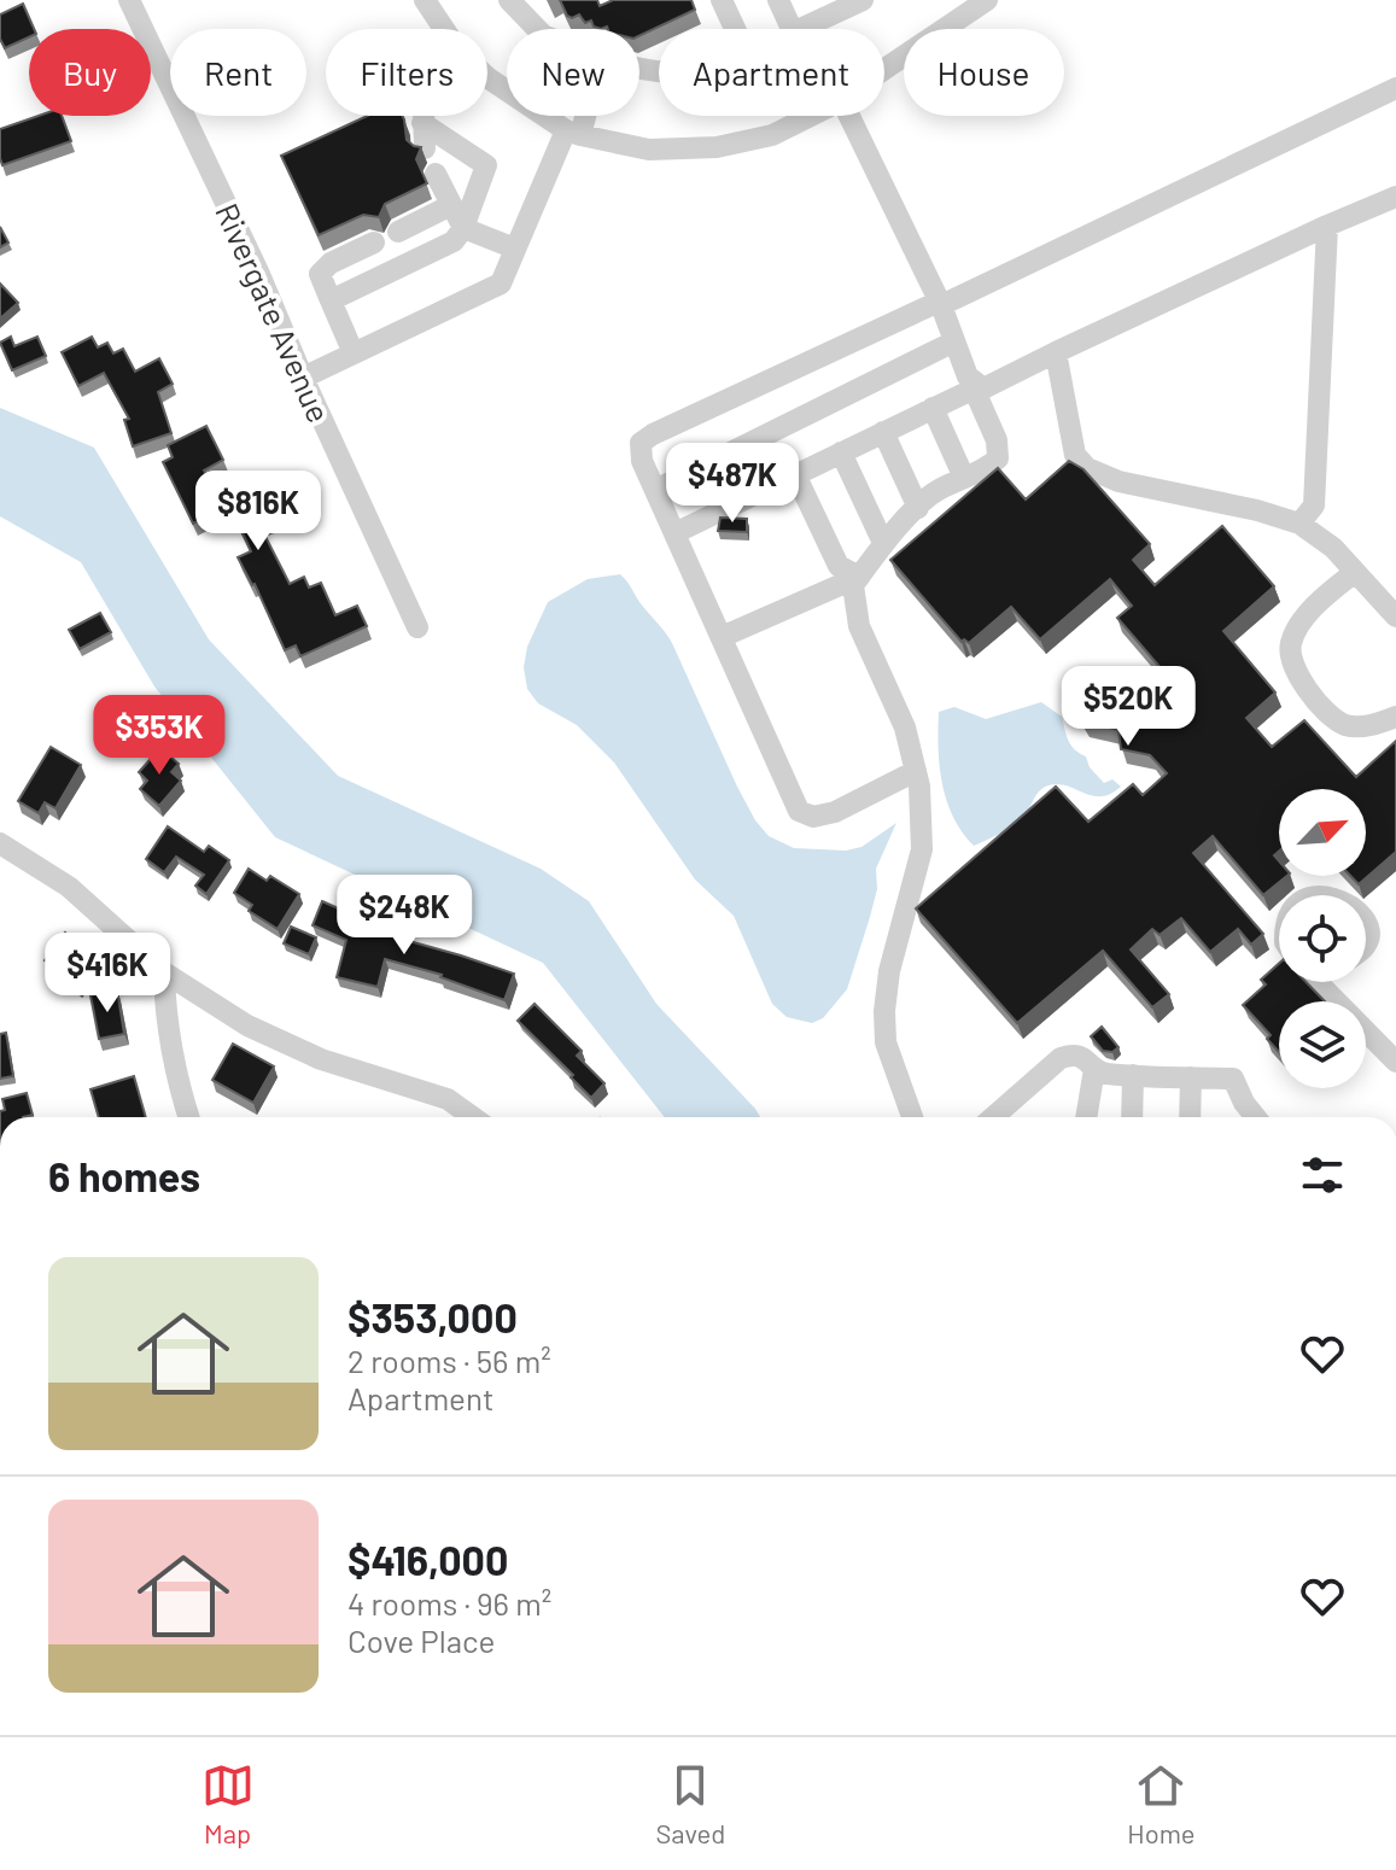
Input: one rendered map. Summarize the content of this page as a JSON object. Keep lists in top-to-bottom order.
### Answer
{
  "streets": {
    "street": ["Rivergate Avenue"]
  },
  "north": "top right",
  "page": {
    "chip": [
      "Buy",
      "Rent",
      "Filters",
      "New",
      "Apartment",
      "House"
    ],
    "price": [
      "$487K",
      "$816K",
      "$520K",
      "$353K",
      "$248K",
      "$416K"
    ],
    "heading": "6 homes",
    "list": [
      {
        "name": "$353,000",
        "note": "2 rooms · 56 m² · Apartment"
      },
      {
        "name": "$416,000",
        "note": "4 rooms · 96 m² · Cove Place"
      }
    ],
    "tabs": ["Map", "Saved", "Home"]
  }
}
